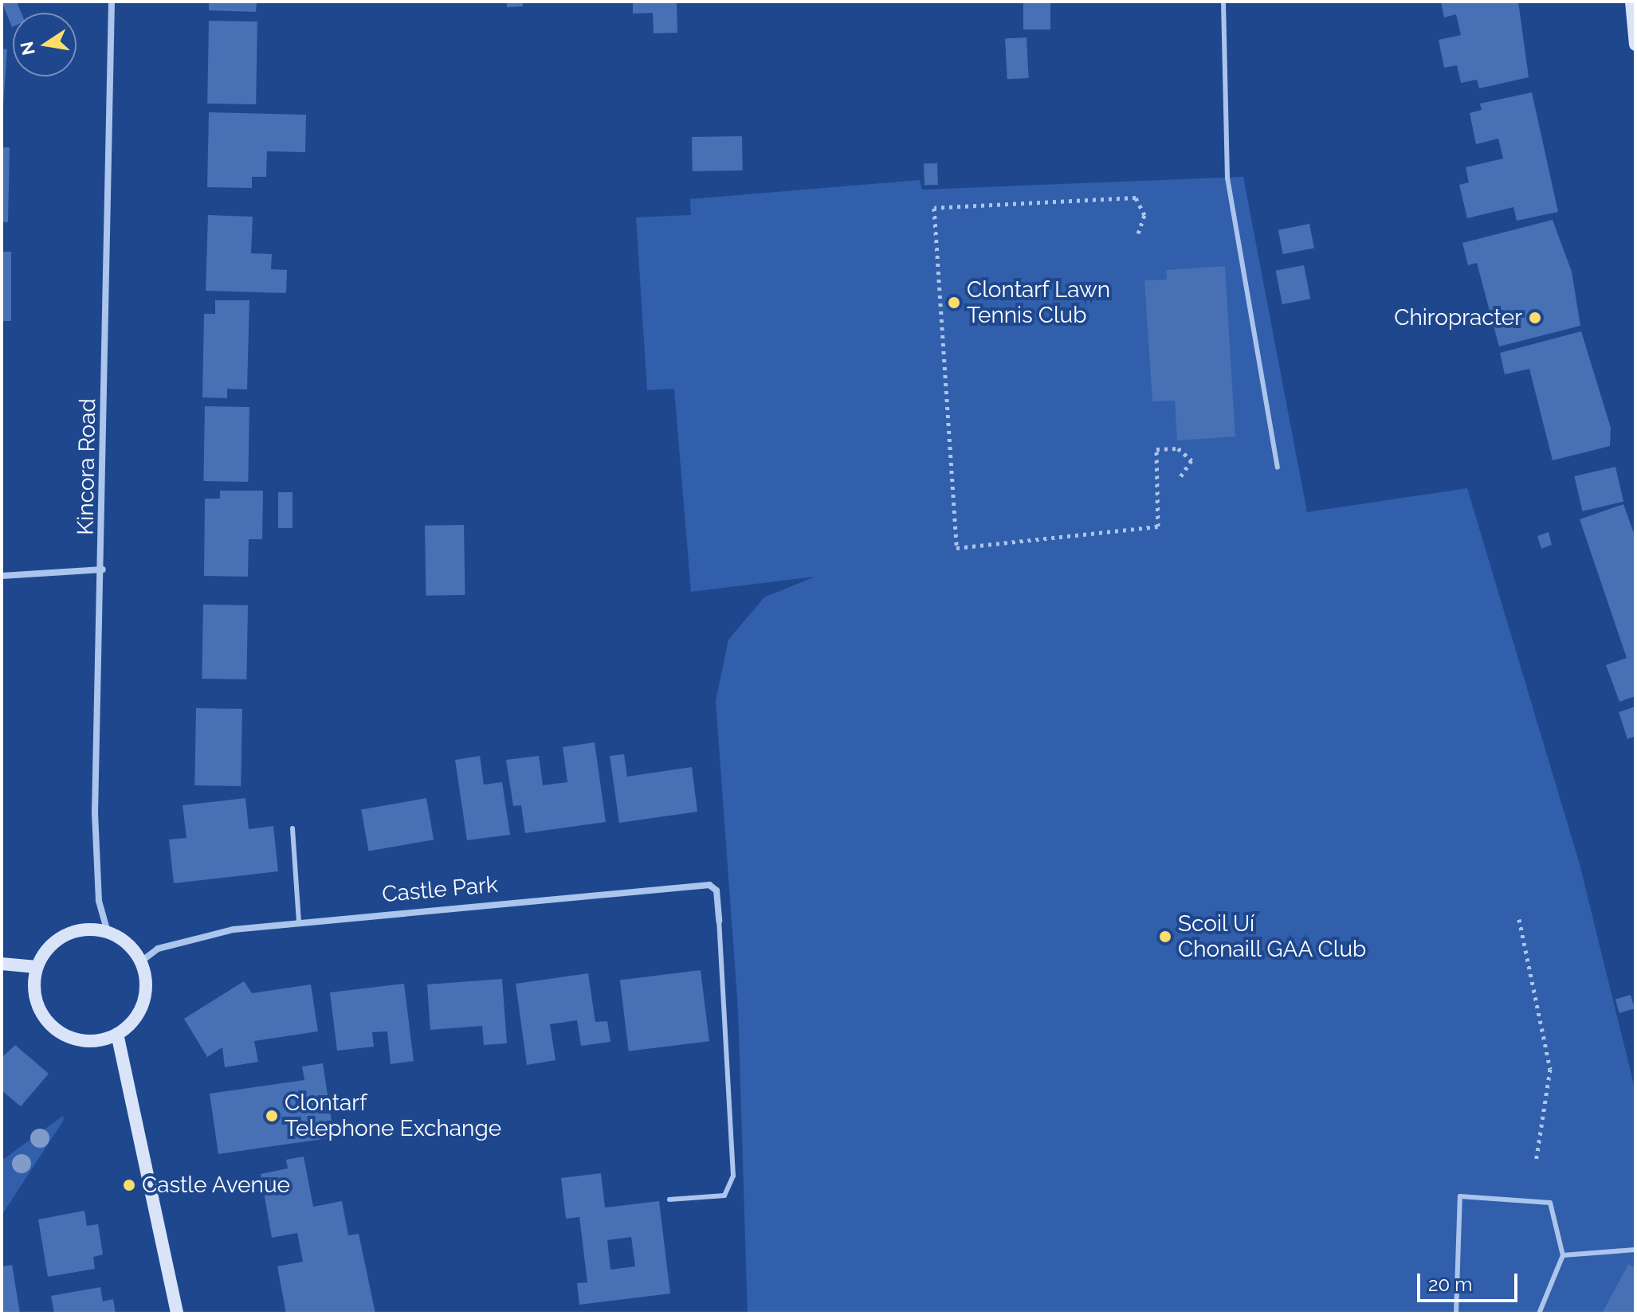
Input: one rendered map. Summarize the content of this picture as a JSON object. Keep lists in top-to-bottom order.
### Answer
{
  "streets": {
    "street": ["Kincora Road", "Castle Park"]
  },
  "crossings": [
    ["Kincora Road", "Castle Park"]
  ],
  "places": [
    "Clontarf Lawn Tennis Club",
    "Chiropracter",
    "Scoil Uí Chonaill GAA Club",
    "Clontarf Telephone Exchange",
    "Castle Avenue"
  ],
  "scale_bar": "20 m",
  "north": "left"
}
